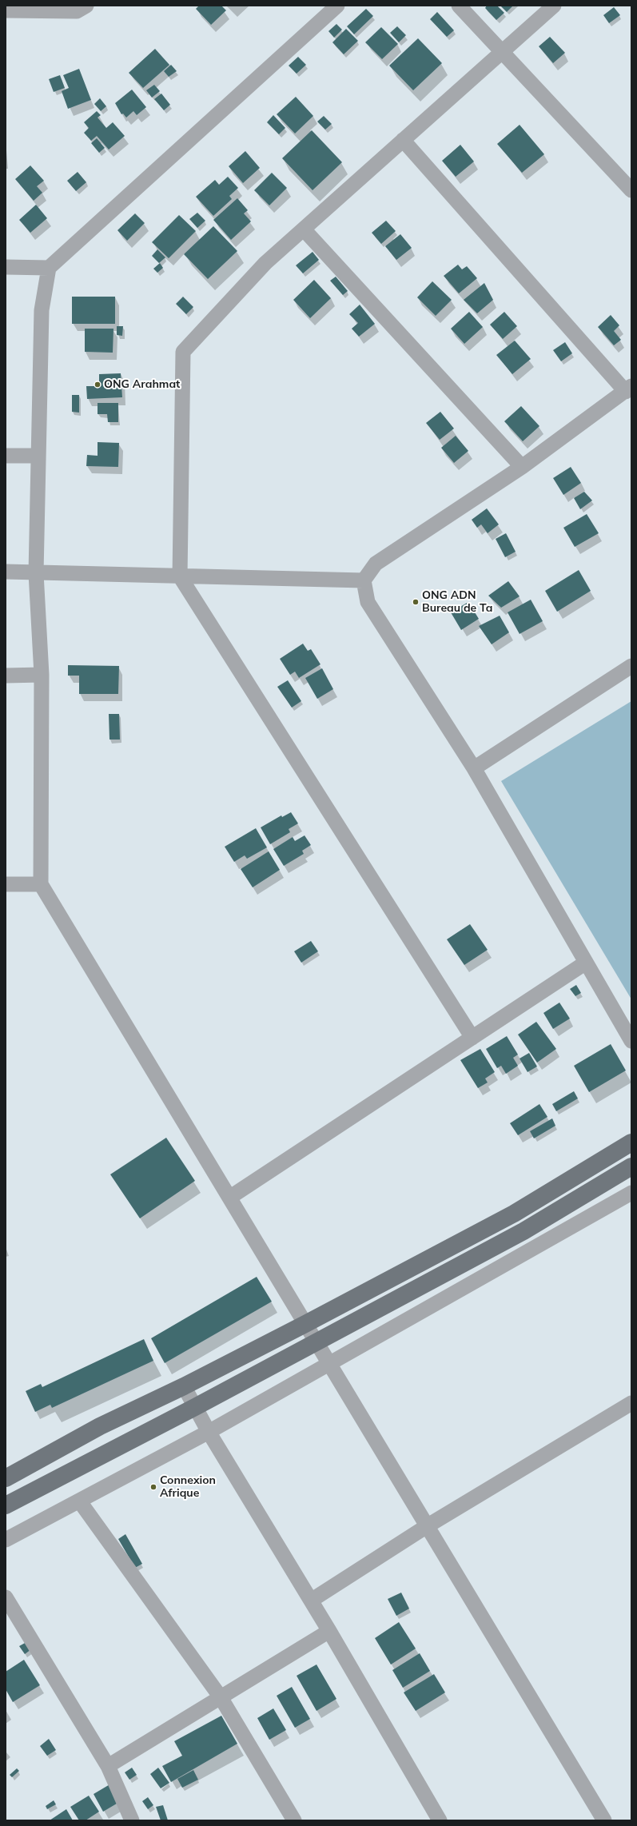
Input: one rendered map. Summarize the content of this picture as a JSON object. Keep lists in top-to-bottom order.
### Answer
{
  "places": ["ONG Arahmat", "ONG ADN Bureau de Ta", "Connexion Afrique"]
}
